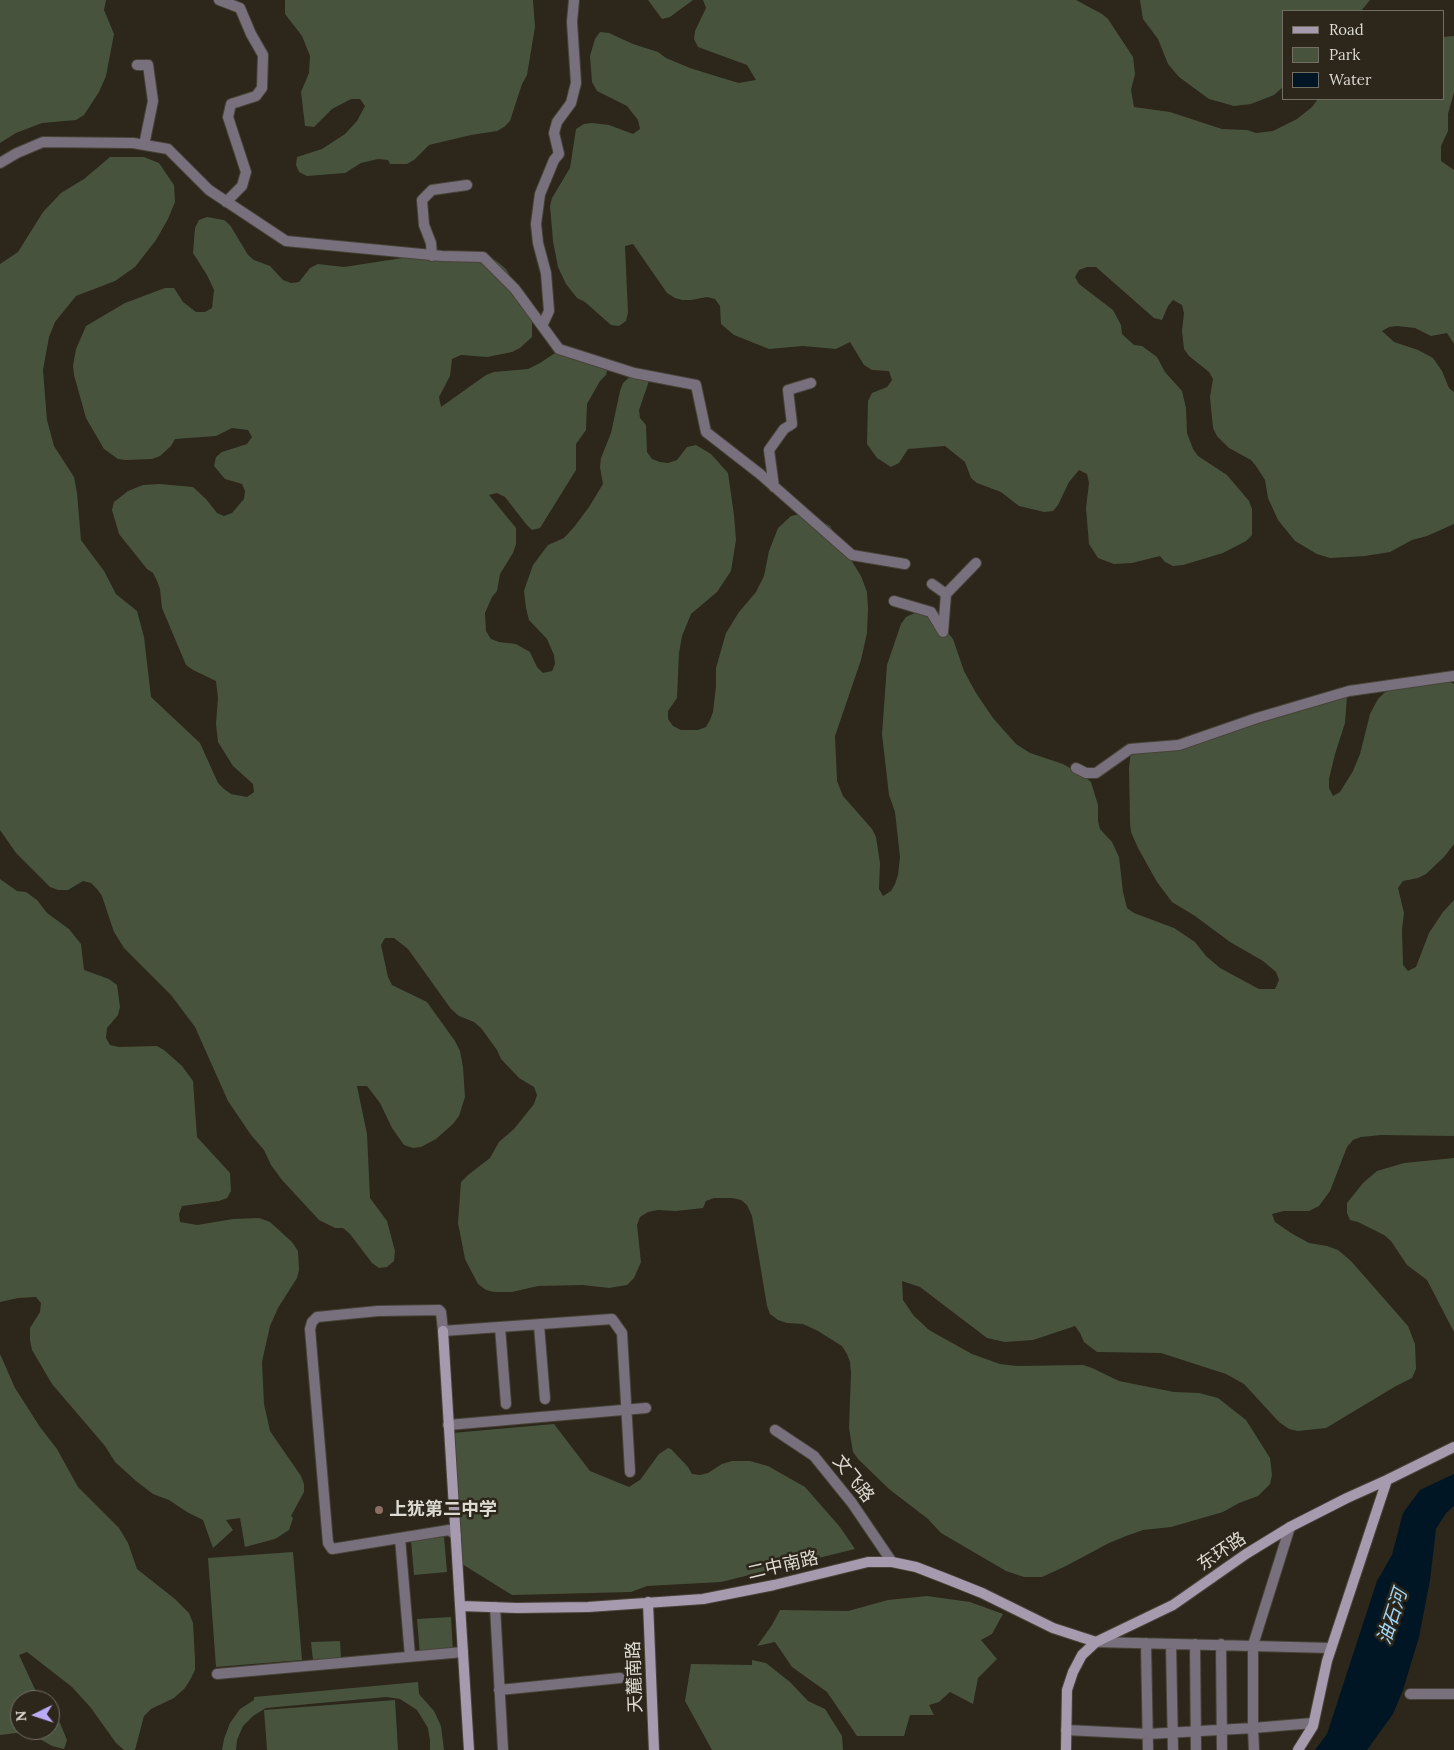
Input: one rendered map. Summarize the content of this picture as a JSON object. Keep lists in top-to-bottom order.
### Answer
{
  "streets": {
    "street": [
      "文飞路",
      "东环路",
      "二中南路",
      "天麓南路"
    ]
  },
  "crossings": [
    ["文飞路", "二中南路"],
    ["东环路", "二中南路"],
    ["二中南路", "天麓南路"]
  ],
  "water": ["油石河"],
  "places": ["上犹第二中学"],
  "legend": ["Road", "Park", "Water"],
  "north": "left"
}
